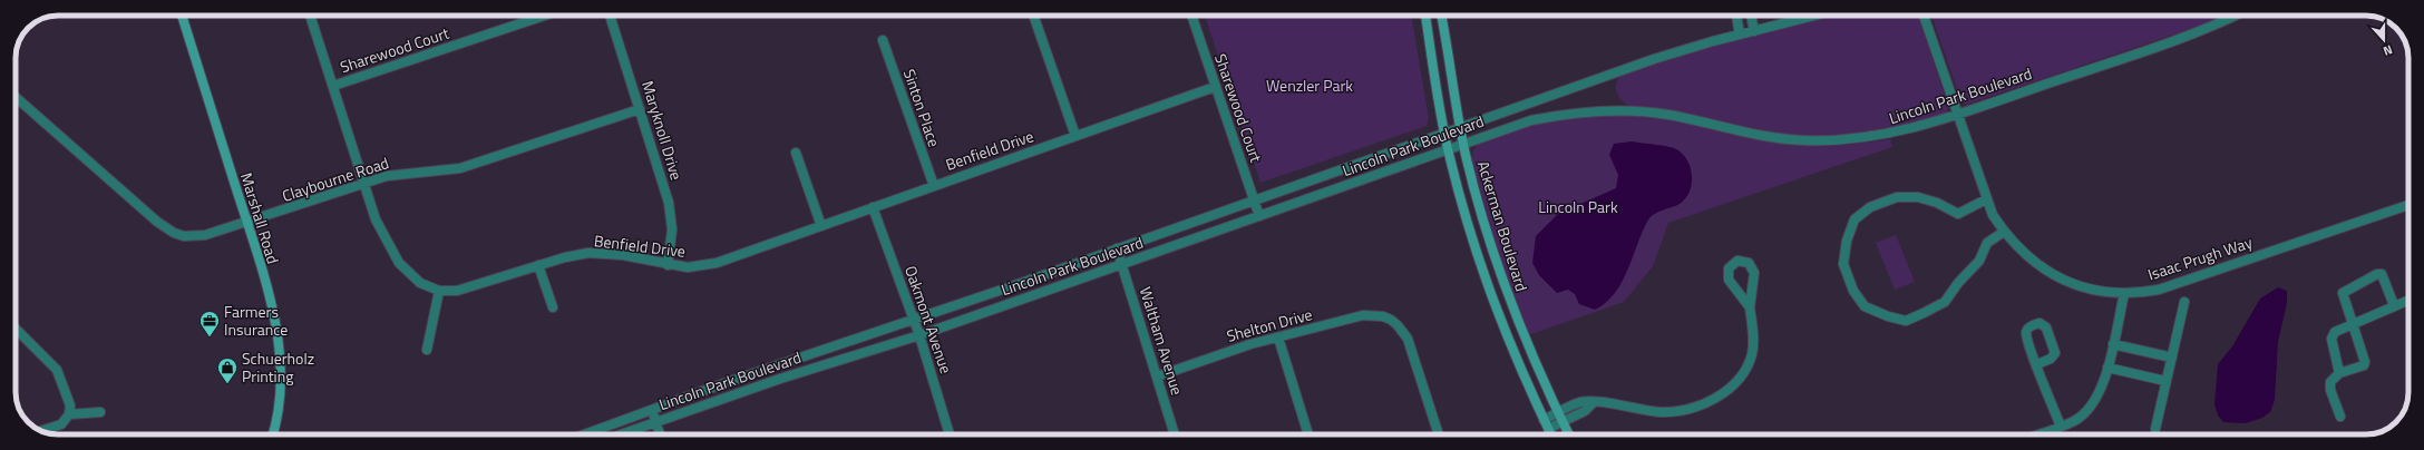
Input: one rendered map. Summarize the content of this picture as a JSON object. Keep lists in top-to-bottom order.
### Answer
{
  "streets": {
    "street": [
      "Sharewood Court",
      "Lincoln Park Boulevard",
      "Sinton Place",
      "Maryknoll Drive",
      "Benfield Drive",
      "Claybourne Road",
      "Marshall Road",
      "Ackerman Boulevard",
      "Isaac Prugh Way",
      "Oakmont Avenue",
      "Shelton Drive",
      "Waltham Avenue"
    ]
  },
  "crossings": [
    ["Sharewood Court", "Lincoln Park Boulevard"],
    ["Sharewood Court", "Benfield Drive"],
    ["Lincoln Park Boulevard", "Ackerman Boulevard"],
    ["Lincoln Park Boulevard", "Isaac Prugh Way"],
    ["Lincoln Park Boulevard", "Oakmont Avenue"],
    ["Lincoln Park Boulevard", "Waltham Avenue"],
    ["Sinton Place", "Benfield Drive"],
    ["Maryknoll Drive", "Benfield Drive"],
    ["Maryknoll Drive", "Claybourne Road"],
    ["Benfield Drive", "Claybourne Road"],
    ["Benfield Drive", "Oakmont Avenue"],
    ["Claybourne Road", "Marshall Road"],
    ["Shelton Drive", "Waltham Avenue"]
  ],
  "parks": ["Wenzler Park", "Lincoln Park"],
  "places": {
    "office": ["Farmers Insurance"],
    "shop": ["Schuerholz Printing"]
  },
  "north": "bottom"
}
